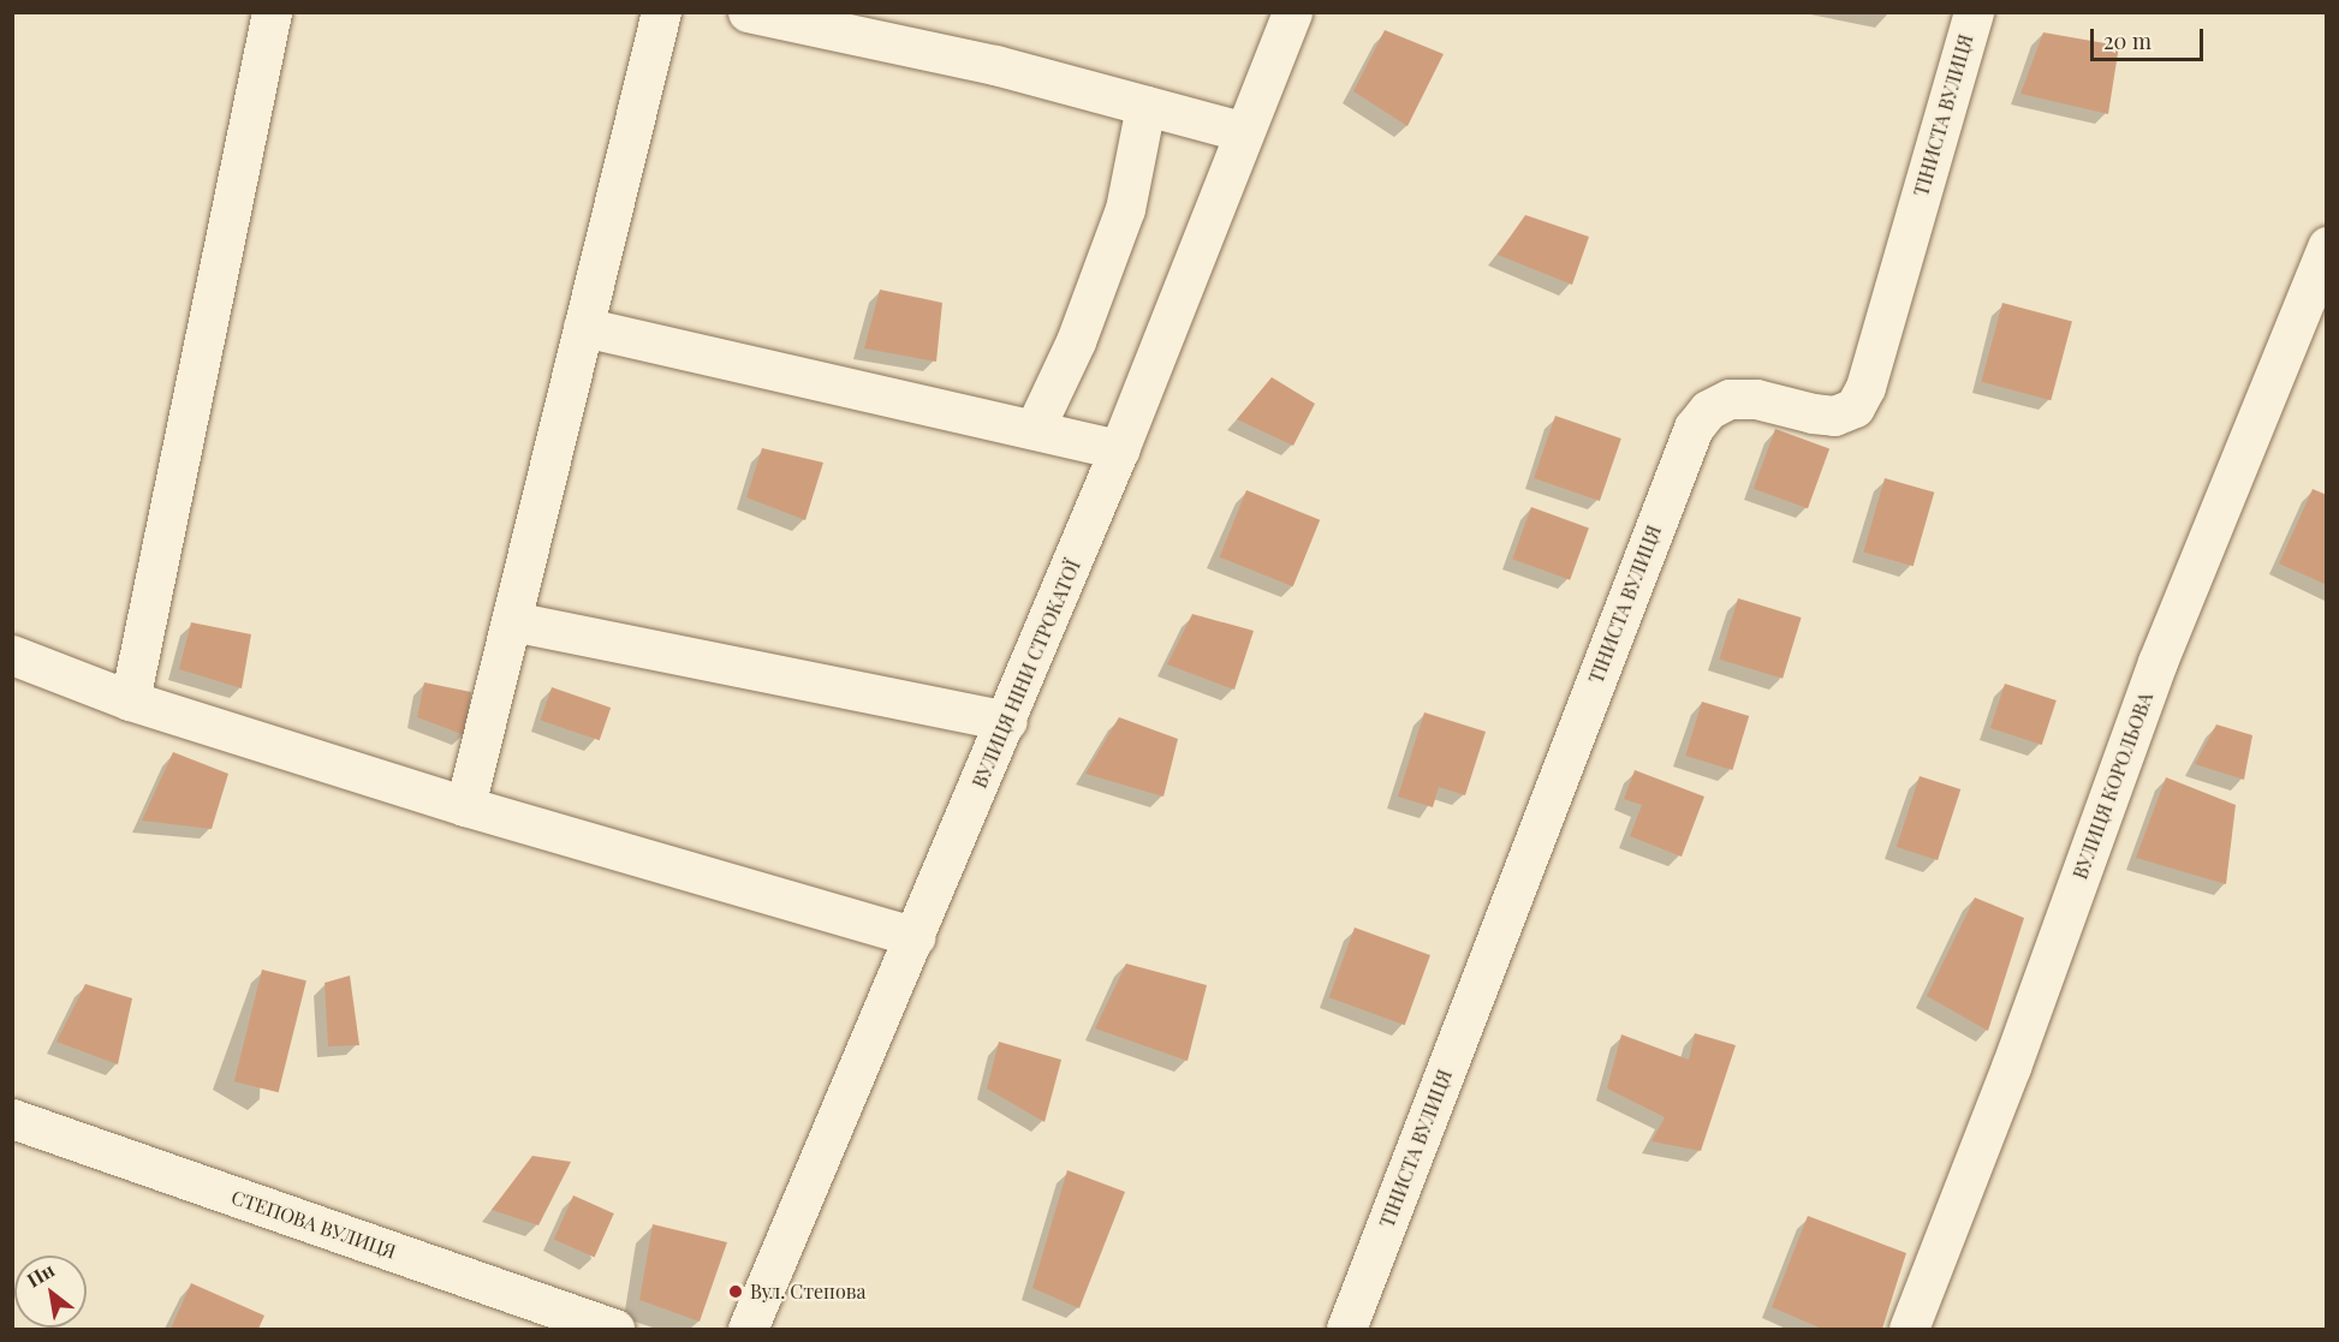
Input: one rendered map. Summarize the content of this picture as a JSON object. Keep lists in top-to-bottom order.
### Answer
{
  "streets": {
    "street": [
      "ТІНИСТА ВУЛИЦЯ",
      "ВУЛИЦЯ НІНИ СТРОКАТОЇ",
      "ВУЛИЦЯ КОРОЛЬОВА",
      "СТЕПОВА ВУЛИЦЯ"
    ]
  },
  "places": ["Вул. Степова"],
  "scale_bar": "20 m",
  "north": "top left"
}
